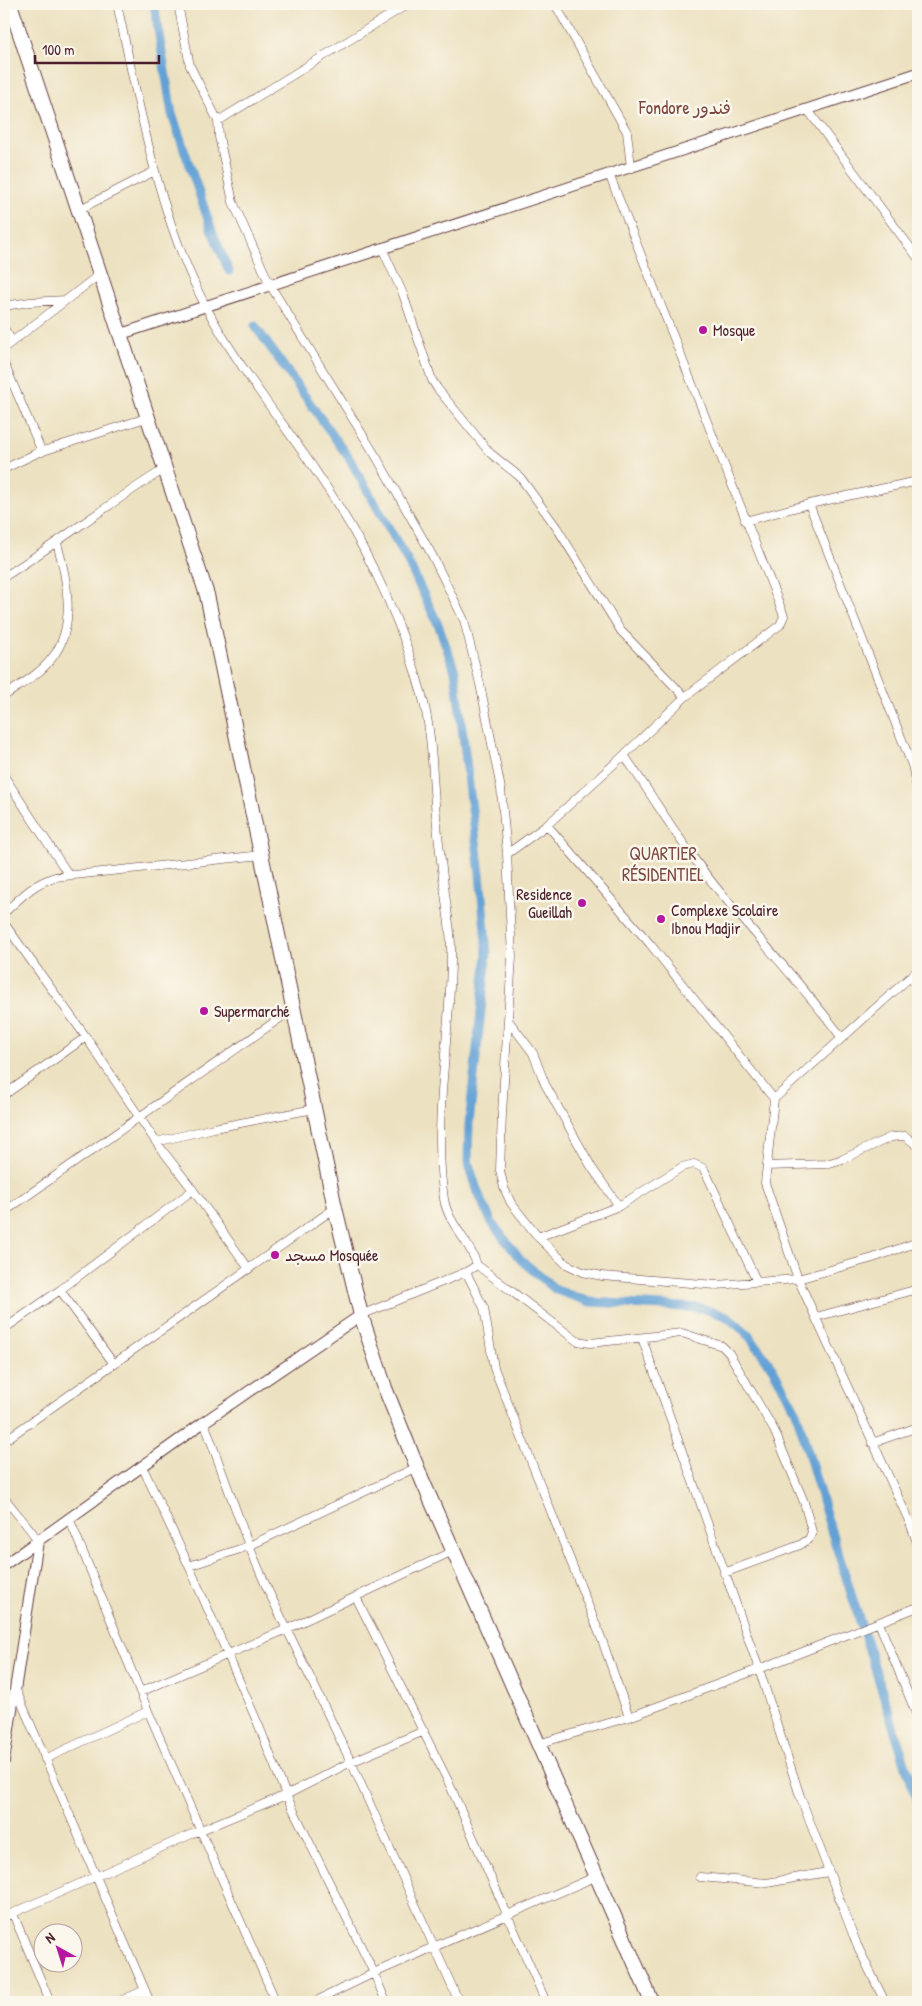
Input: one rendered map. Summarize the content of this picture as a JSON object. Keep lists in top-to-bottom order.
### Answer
{
  "districts": ["Fondore فندور", "QUARTIER RÉSIDENTIEL"],
  "places": [
    "Mosque",
    "Residence Gueillah",
    "Complexe Scolaire Ibnou Madjir",
    "Supermarché",
    "مسجد Mosquée"
  ],
  "scale_bar": "100 m",
  "north": "top left"
}
